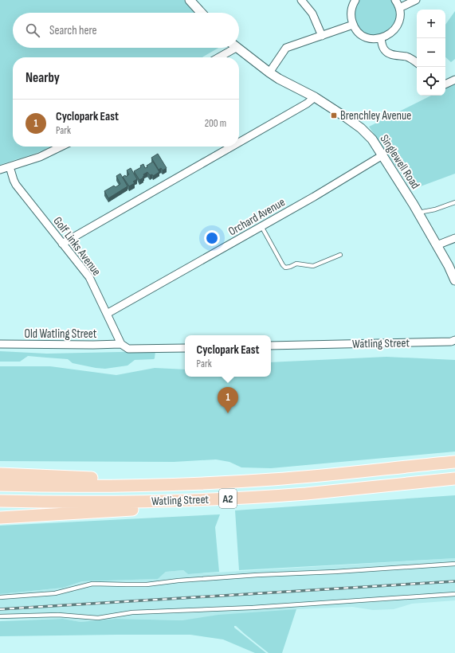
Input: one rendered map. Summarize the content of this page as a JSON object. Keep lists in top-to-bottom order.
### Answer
{
  "streets": {
    "highway": ["Watling Street", "A2"],
    "street": [
      "Singlewell Road",
      "Orchard Avenue",
      "Golf Links Avenue",
      "Old Watling Street"
    ]
  },
  "crossings": [
    ["Singlewell Road", "Orchard Avenue"],
    ["Orchard Avenue", "Golf Links Avenue"],
    ["Golf Links Avenue", "Old Watling Street"]
  ],
  "places": {
    "transit": ["Brenchley Avenue"]
  },
  "page": {
    "map_buttons": ["+", "−"],
    "search": "Search here",
    "heading": "Nearby",
    "list": [
      {
        "mark": "1",
        "name": "Cyclopark East",
        "note": "Park",
        "value": "200 m"
      }
    ],
    "popup": ["Cyclopark East", "Park"],
    "pins": "1"
  }
}
